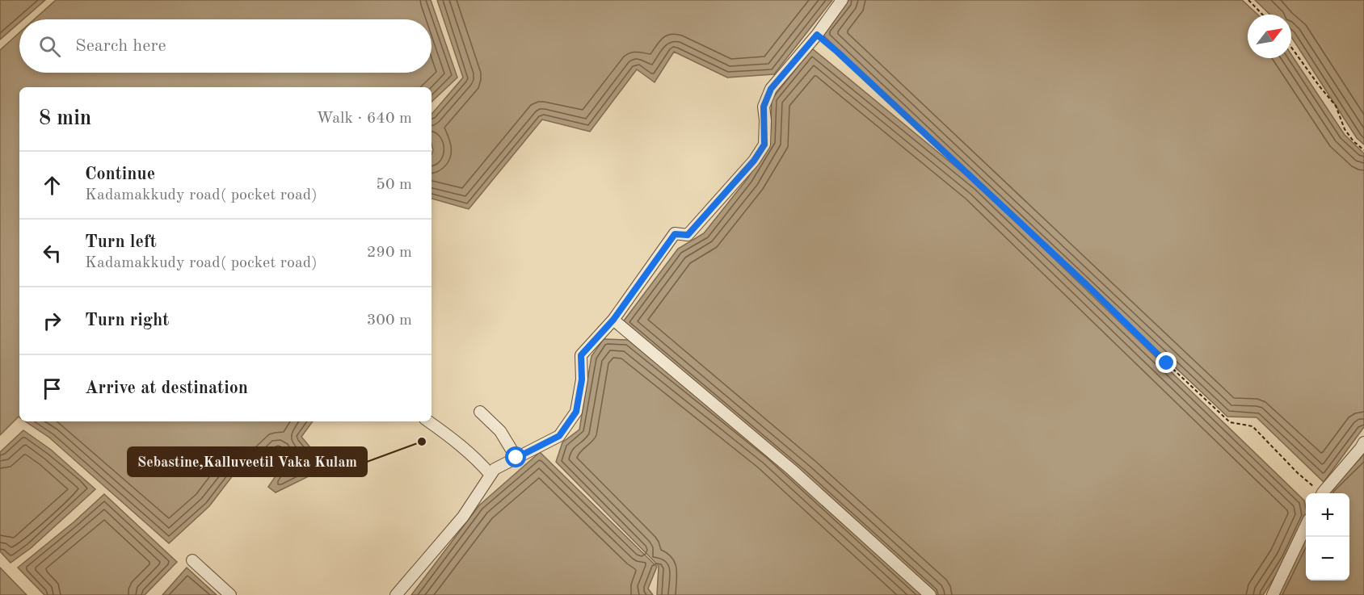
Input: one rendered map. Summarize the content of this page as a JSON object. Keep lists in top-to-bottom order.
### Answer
{
  "places": ["Sebastine,Kalluveetil Vaka Kulam"],
  "north": "top right",
  "page": {
    "search": "Search here",
    "heading": ["8 min", "Walk · 640 m"],
    "list": [
      ["Continue", "Kadamakkudy road( pocket road)", "50 m"],
      ["Turn left", "Kadamakkudy road( pocket road)", "290 m"],
      ["Turn right", "300 m"],
      "Arrive at destination"
    ],
    "map_buttons": ["+", "−"]
  }
}
